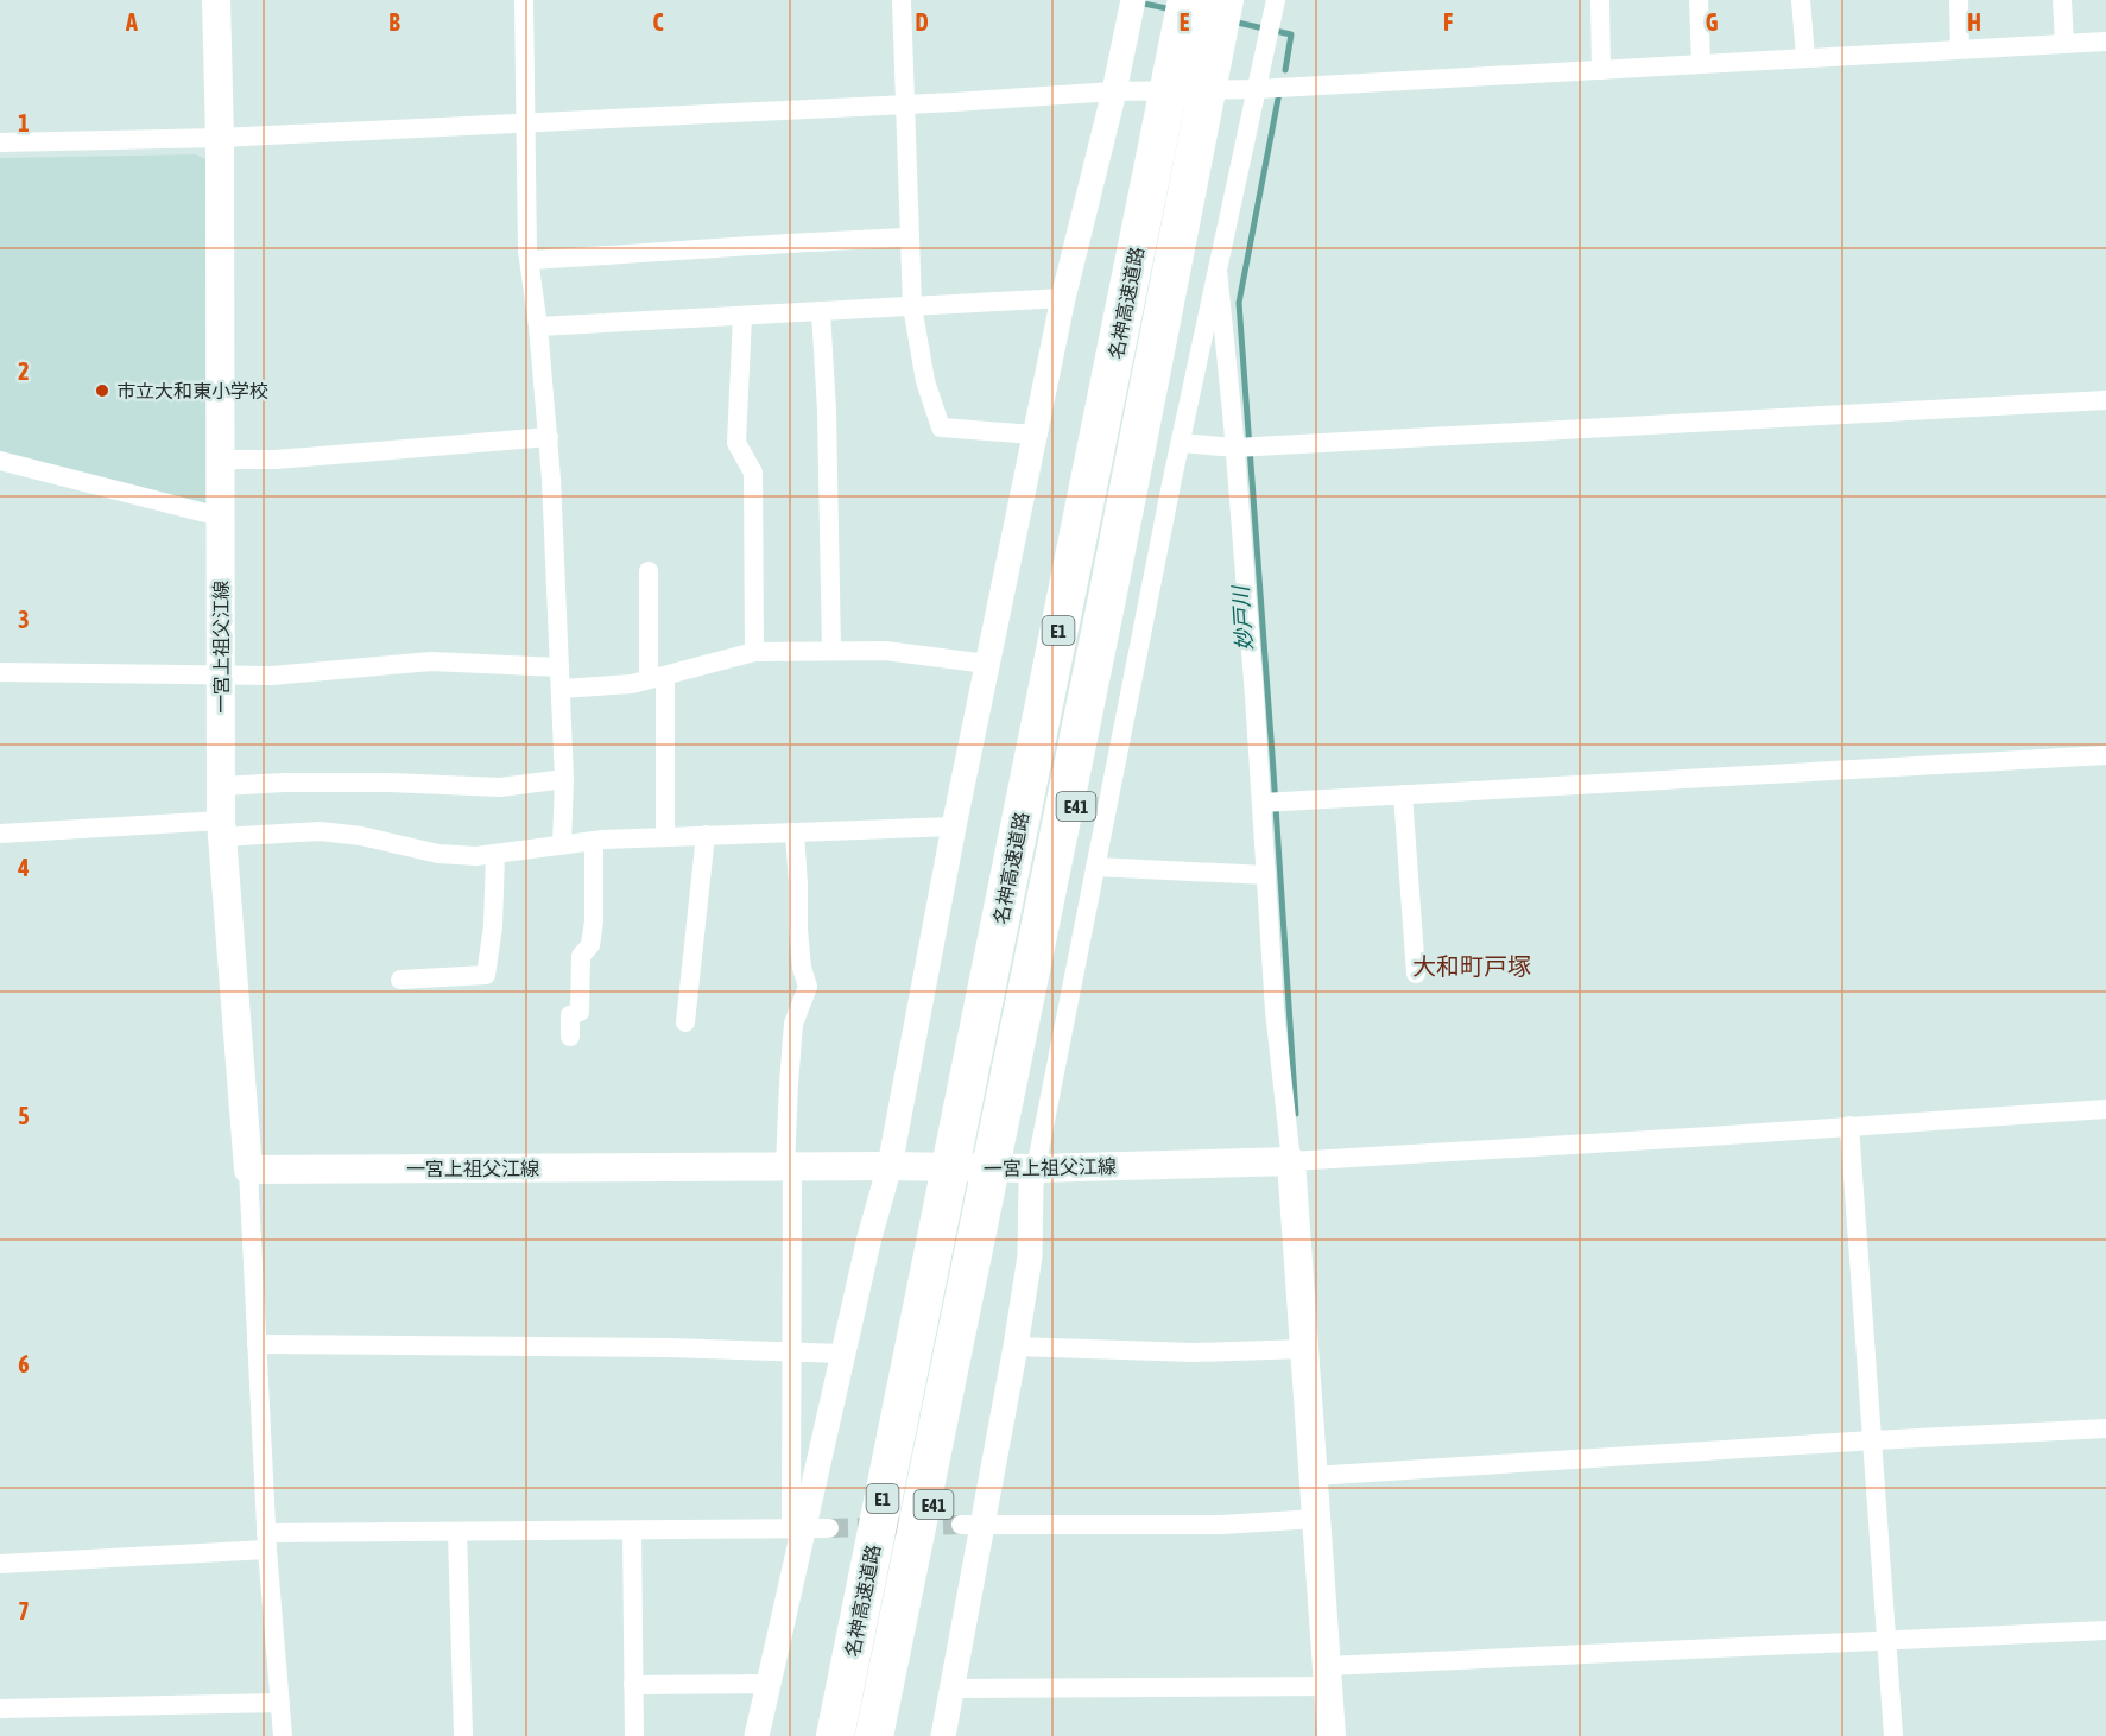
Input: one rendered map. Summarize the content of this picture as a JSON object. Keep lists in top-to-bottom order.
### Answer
{
  "streets": {
    "highway": ["名神高速道路", "E1", "E41"],
    "main road": ["一宮上祖父江線"]
  },
  "crossings": [
    ["名神高速道路", "E41"]
  ],
  "districts": ["大和町戸塚"],
  "water": ["妙戸川"],
  "places": ["市立大和東小学校"],
  "grid": {
    "columns": [
      "A",
      "B",
      "C",
      "D",
      "E",
      "F",
      "G",
      "H"
    ],
    "rows": [
      "1",
      "2",
      "3",
      "4",
      "5",
      "6",
      "7"
    ]
  }
}
